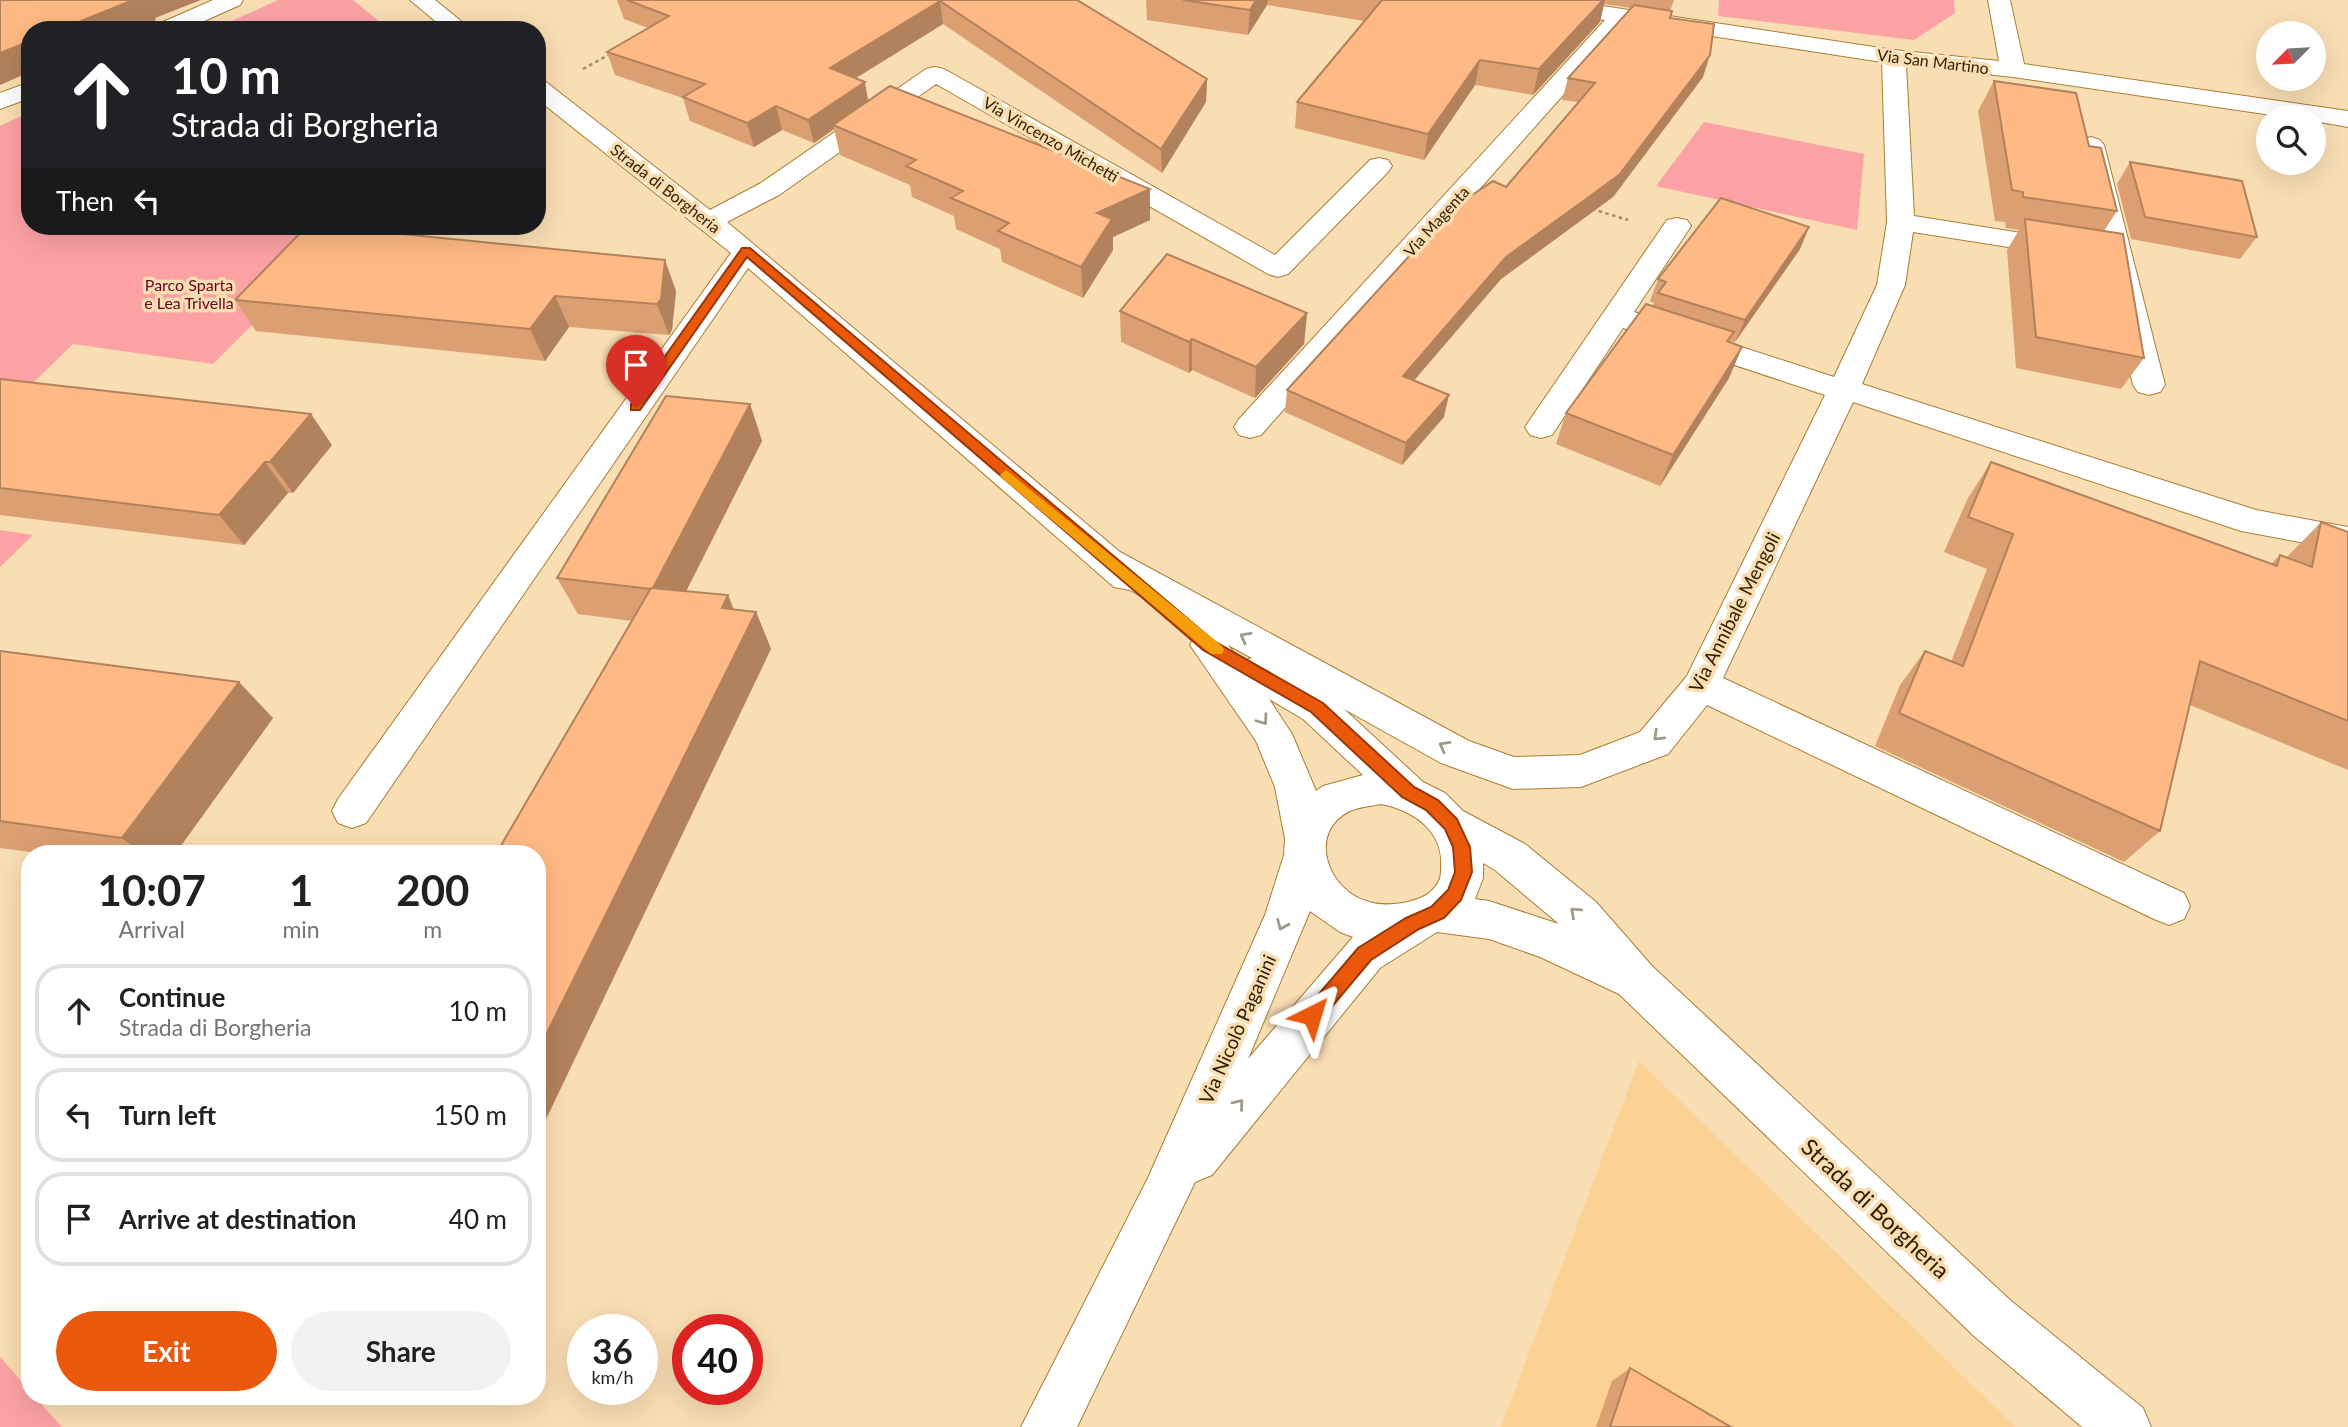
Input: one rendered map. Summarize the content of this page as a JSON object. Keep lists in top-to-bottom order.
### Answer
{
  "streets": {
    "street": [
      "Via San Martino",
      "Via Vincenzo Michetti",
      "Strada di Borgheria",
      "Via Magenta",
      "Via Annibale Mengoli",
      "Via Nicolò Paganini"
    ]
  },
  "crossings": [
    ["Via San Martino", "Via Magenta"],
    ["Via San Martino", "Via Annibale Mengoli"],
    ["Via Vincenzo Michetti", "Strada di Borgheria"],
    ["Strada di Borgheria", "Via Annibale Mengoli"],
    ["Strada di Borgheria", "Via Nicolò Paganini"]
  ],
  "one_way": ["Via Annibale Mengoli"],
  "parks": ["Parco Sparta e Lea Trivella"],
  "north": "bottom left",
  "page": {
    "turn": ["10 m", "Strada di Borgheria"],
    "then": "Then",
    "eta": [
      "10:07",
      "Arrival",
      "1",
      "min",
      "200",
      "m"
    ],
    "list": [
      {
        "name": "Continue",
        "note": "Strada di Borgheria",
        "value": "10 m"
      },
      {
        "name": "Turn left",
        "value": "150 m"
      },
      {
        "name": "Arrive at destination",
        "value": "40 m"
      }
    ],
    "buttons": ["Exit", "Share"],
    "speed": "36 km/h",
    "limit": "40"
  }
}
